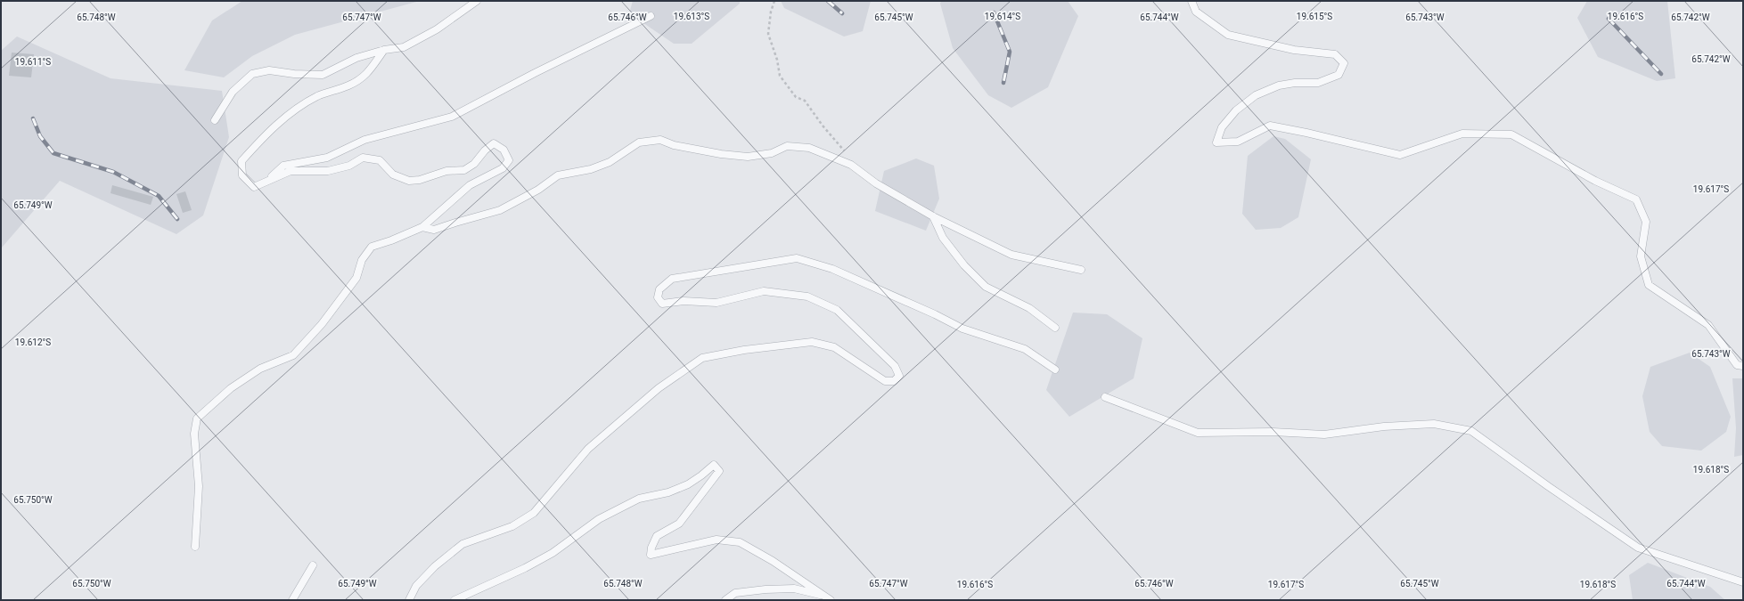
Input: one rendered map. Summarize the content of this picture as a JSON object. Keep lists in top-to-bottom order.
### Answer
{
  "coordinates": [
    "19.613°S",
    "19.615°S",
    "19.616°S",
    "19.614°S",
    "65.748°W",
    "65.747°W",
    "65.746°W",
    "65.744°W",
    "65.743°W",
    "65.742°W",
    "65.745°W",
    "19.611°S",
    "19.617°S",
    "65.749°W",
    "19.612°S",
    "19.618°S",
    "65.750°W"
  ]
}
